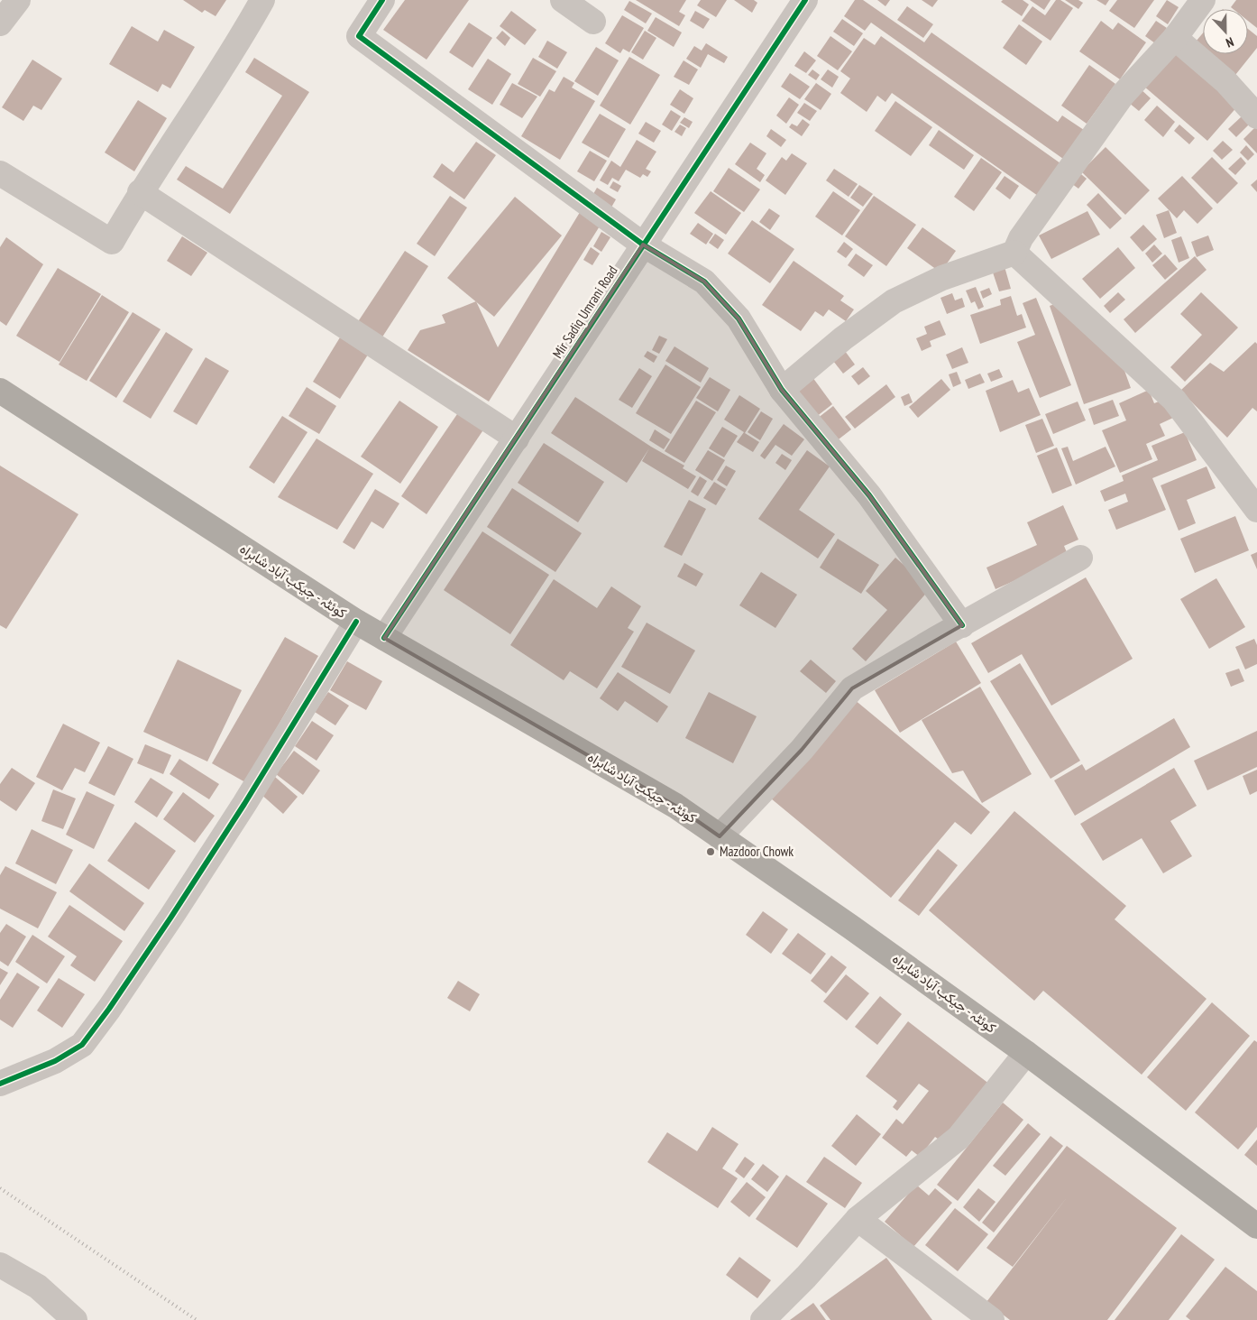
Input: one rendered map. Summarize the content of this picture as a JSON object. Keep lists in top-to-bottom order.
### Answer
{
  "streets": {
    "highway": ["کوئٹہ - جیکب آباد شاہراہ"],
    "street": ["Mir Sadiq Umrani Road"]
  },
  "crossings": [
    ["Mir Sadiq Umrani Road", "کوئٹہ - جیکب آباد شاہراہ"]
  ],
  "places": ["Mazdoor Chowk"],
  "north": "bottom"
}
